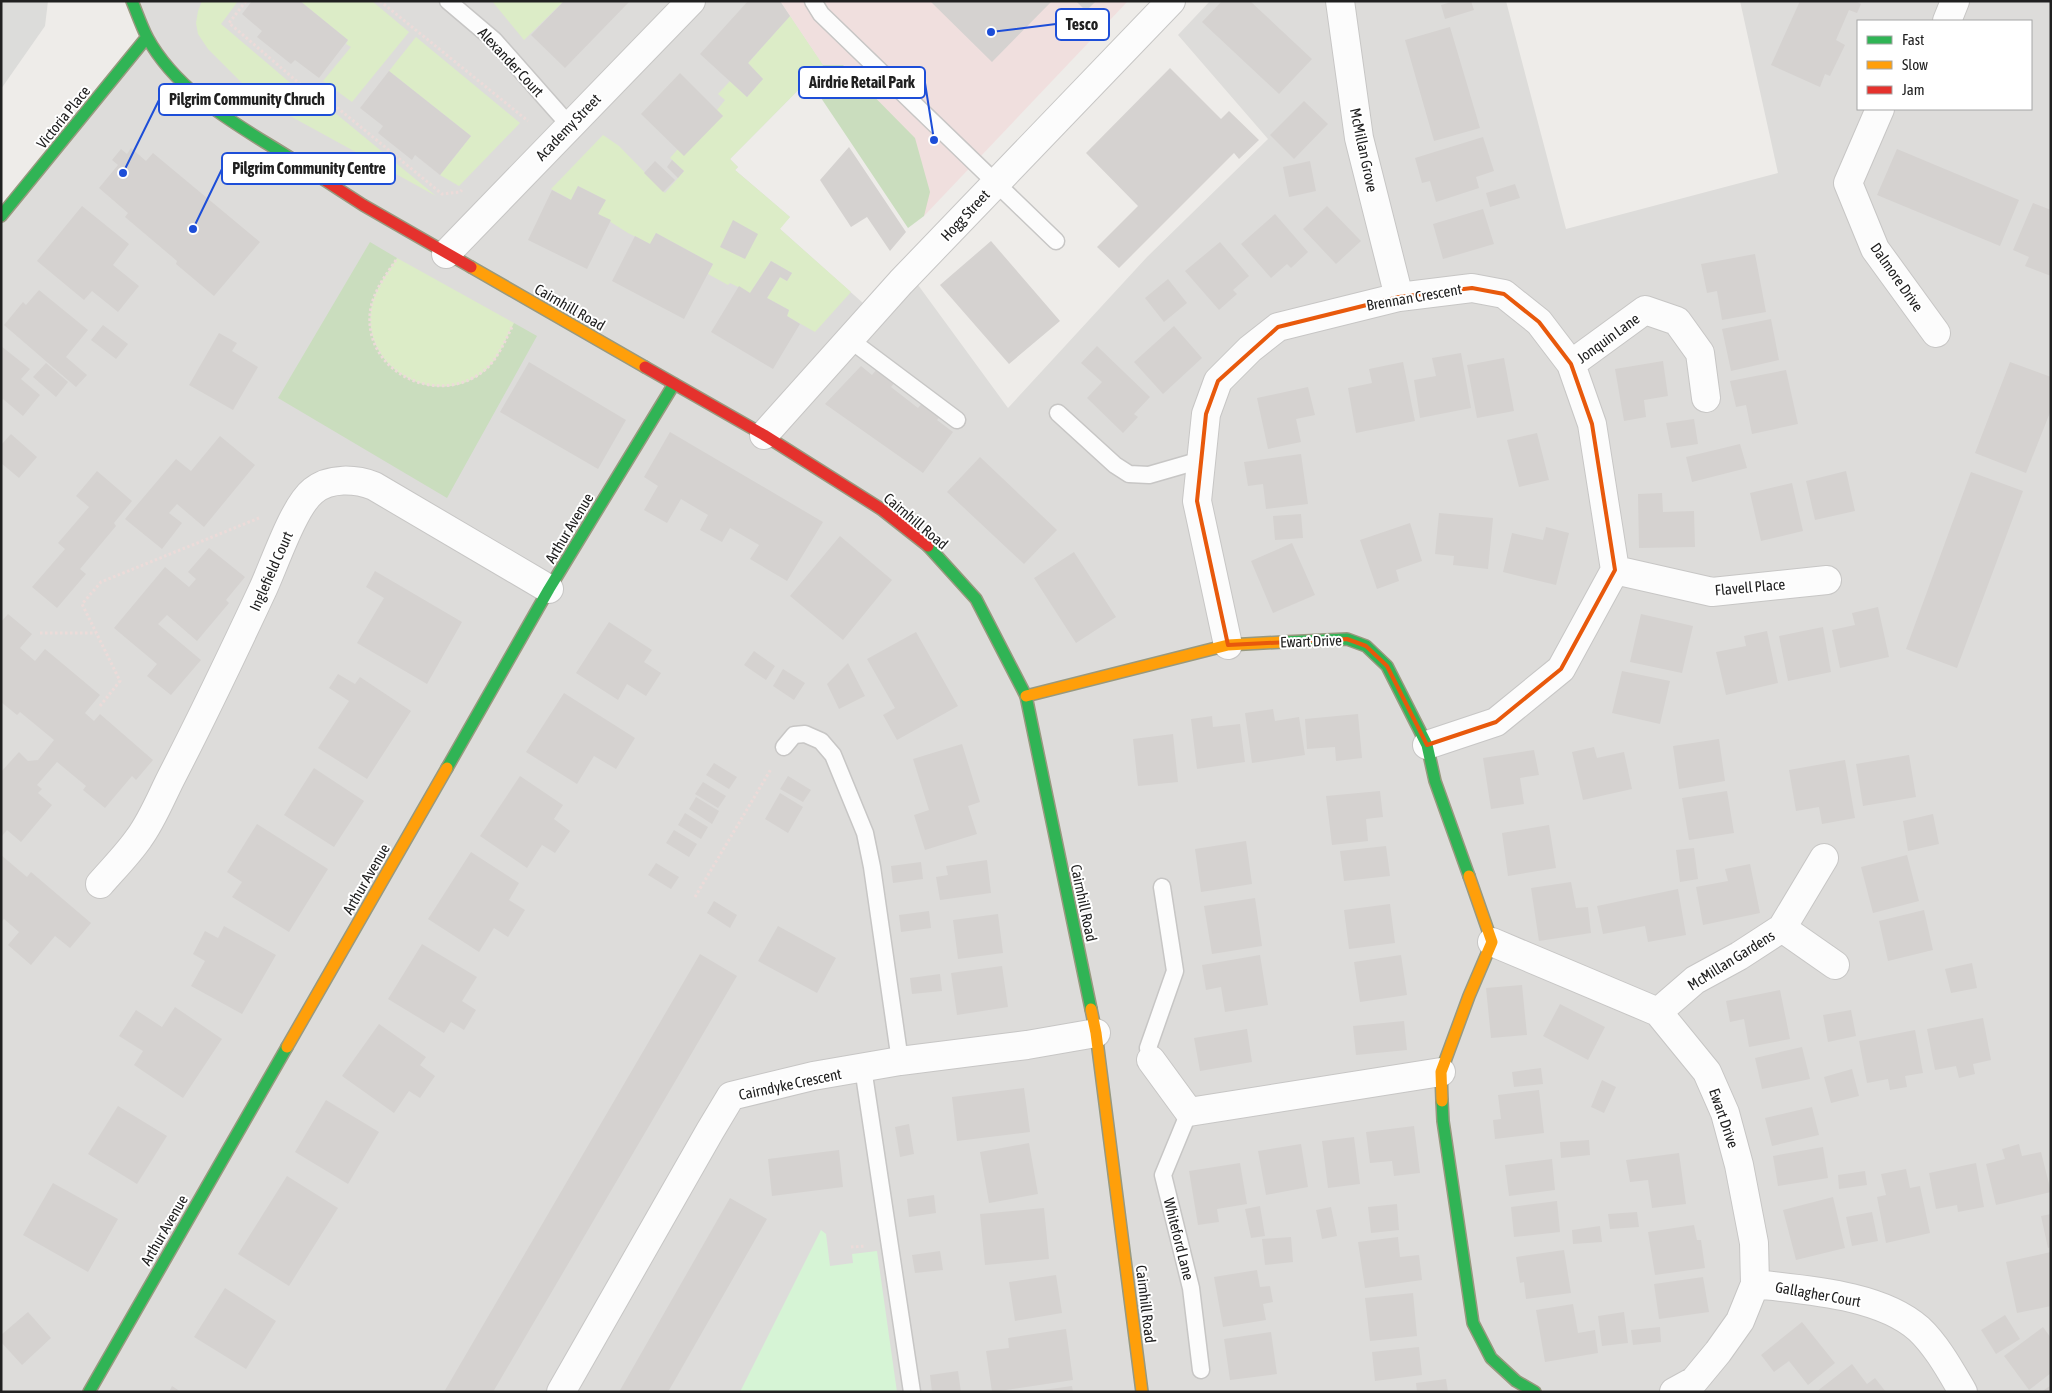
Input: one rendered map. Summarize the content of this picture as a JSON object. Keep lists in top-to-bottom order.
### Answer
{
  "streets": {
    "street": [
      "Victoria Place",
      "Academy Street",
      "McMillan Grove",
      "Hogg Street",
      "Dalmore Drive",
      "Brennan Crescent",
      "Cairnhill Road",
      "Jonquin Lane",
      "Arthur Avenue",
      "Inglefield Court",
      "Flavell Place",
      "Ewart Drive",
      "McMillan Gardens",
      "Cairndyke Crescent",
      "Gallagher Court"
    ],
    "lane": ["Alexander Court", "Whiteford Lane"]
  },
  "crossings": [
    ["Alexander Court", "Academy Street"],
    ["Victoria Place", "Cairnhill Road"],
    ["Academy Street", "Cairnhill Road"],
    ["McMillan Grove", "Brennan Crescent"],
    ["Hogg Street", "Cairnhill Road"],
    ["Brennan Crescent", "Jonquin Lane"],
    ["Brennan Crescent", "Flavell Place"],
    ["Brennan Crescent", "Ewart Drive"],
    ["Cairnhill Road", "Arthur Avenue"],
    ["Cairnhill Road", "Ewart Drive"],
    ["Cairnhill Road", "Cairndyke Crescent"],
    ["Arthur Avenue", "Inglefield Court"],
    ["Ewart Drive", "McMillan Gardens"],
    ["Ewart Drive", "Gallagher Court"]
  ],
  "places": [
    "Tesco",
    "Airdrie Retail Park",
    "Pilgrim Community Chruch",
    "Pilgrim Community Centre"
  ],
  "legend": ["Fast", "Slow", "Jam"]
}
